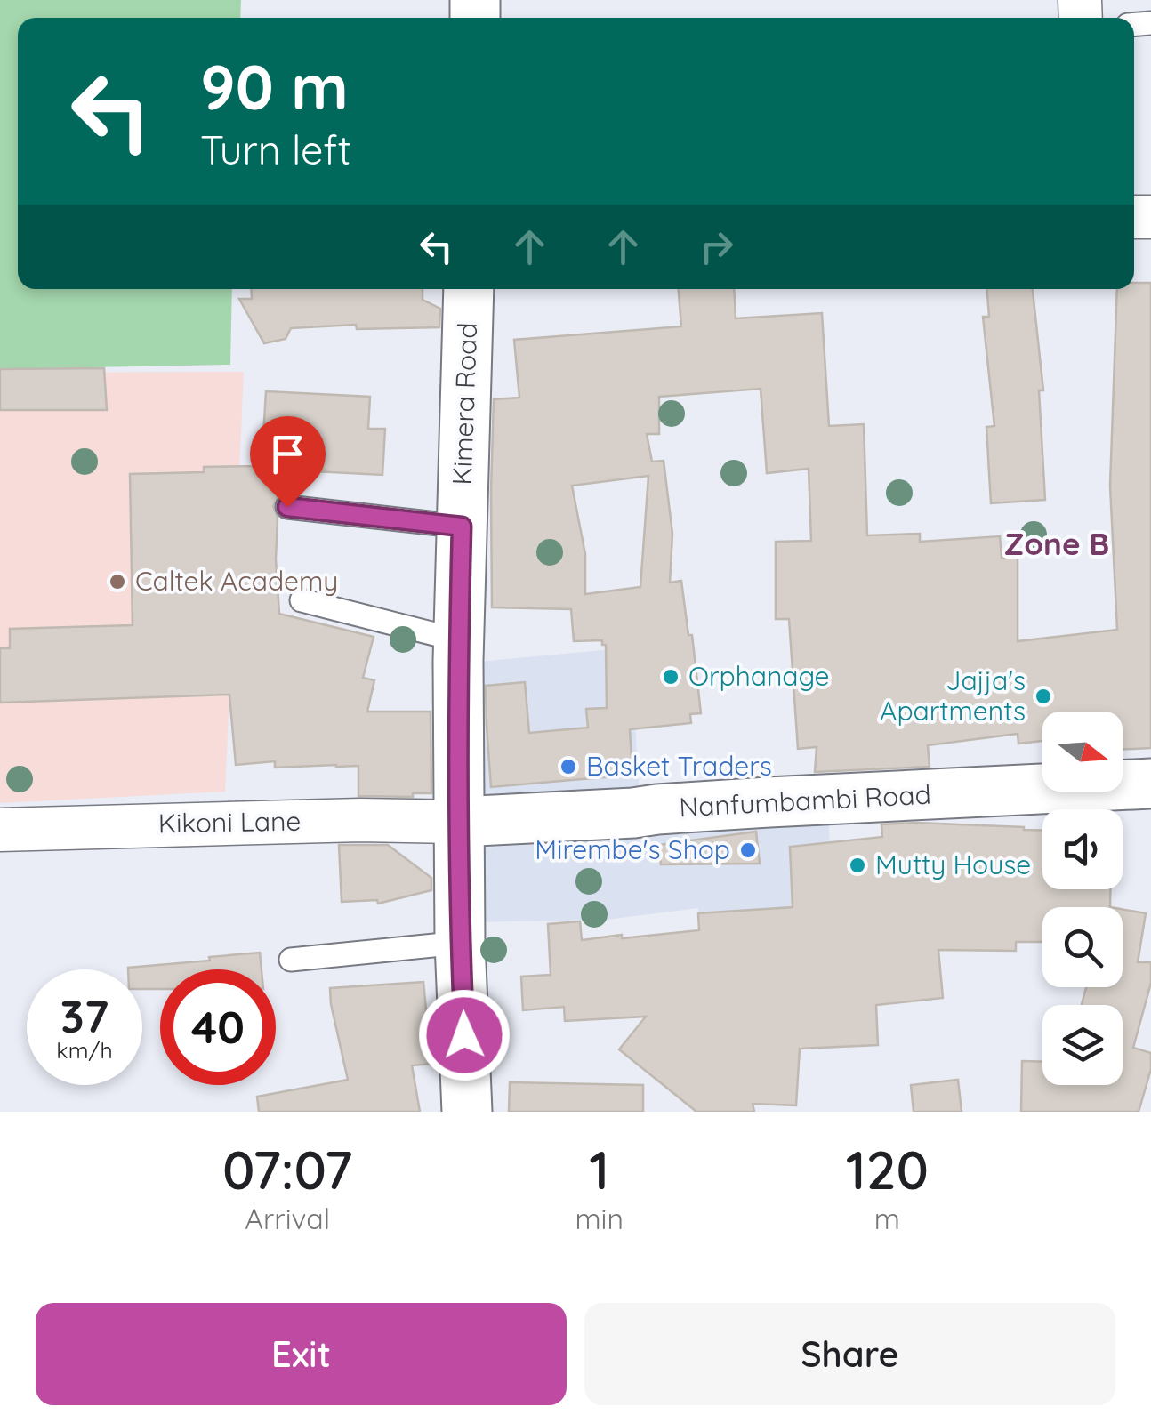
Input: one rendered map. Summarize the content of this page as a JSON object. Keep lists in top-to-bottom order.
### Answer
{
  "streets": {
    "street": ["Kimera Road", "Nanfumbambi Road", "Kikoni Lane"]
  },
  "crossings": [
    ["Kimera Road", "Nanfumbambi Road"],
    ["Kimera Road", "Kikoni Lane"],
    ["Nanfumbambi Road", "Kikoni Lane"]
  ],
  "districts": ["Zone B"],
  "places": [
    "Caltek Academy",
    "Orphanage",
    "Jajja's Apartments",
    "Basket Traders",
    "Mirembe's Shop",
    "Mutty House"
  ],
  "north": "right",
  "page": {
    "turn": ["90 m", "Turn left"],
    "speed": "37 km/h",
    "limit": "40",
    "eta": [
      "07:07",
      "Arrival",
      "1",
      "min",
      "120",
      "m"
    ],
    "buttons": ["Exit", "Share"]
  }
}
